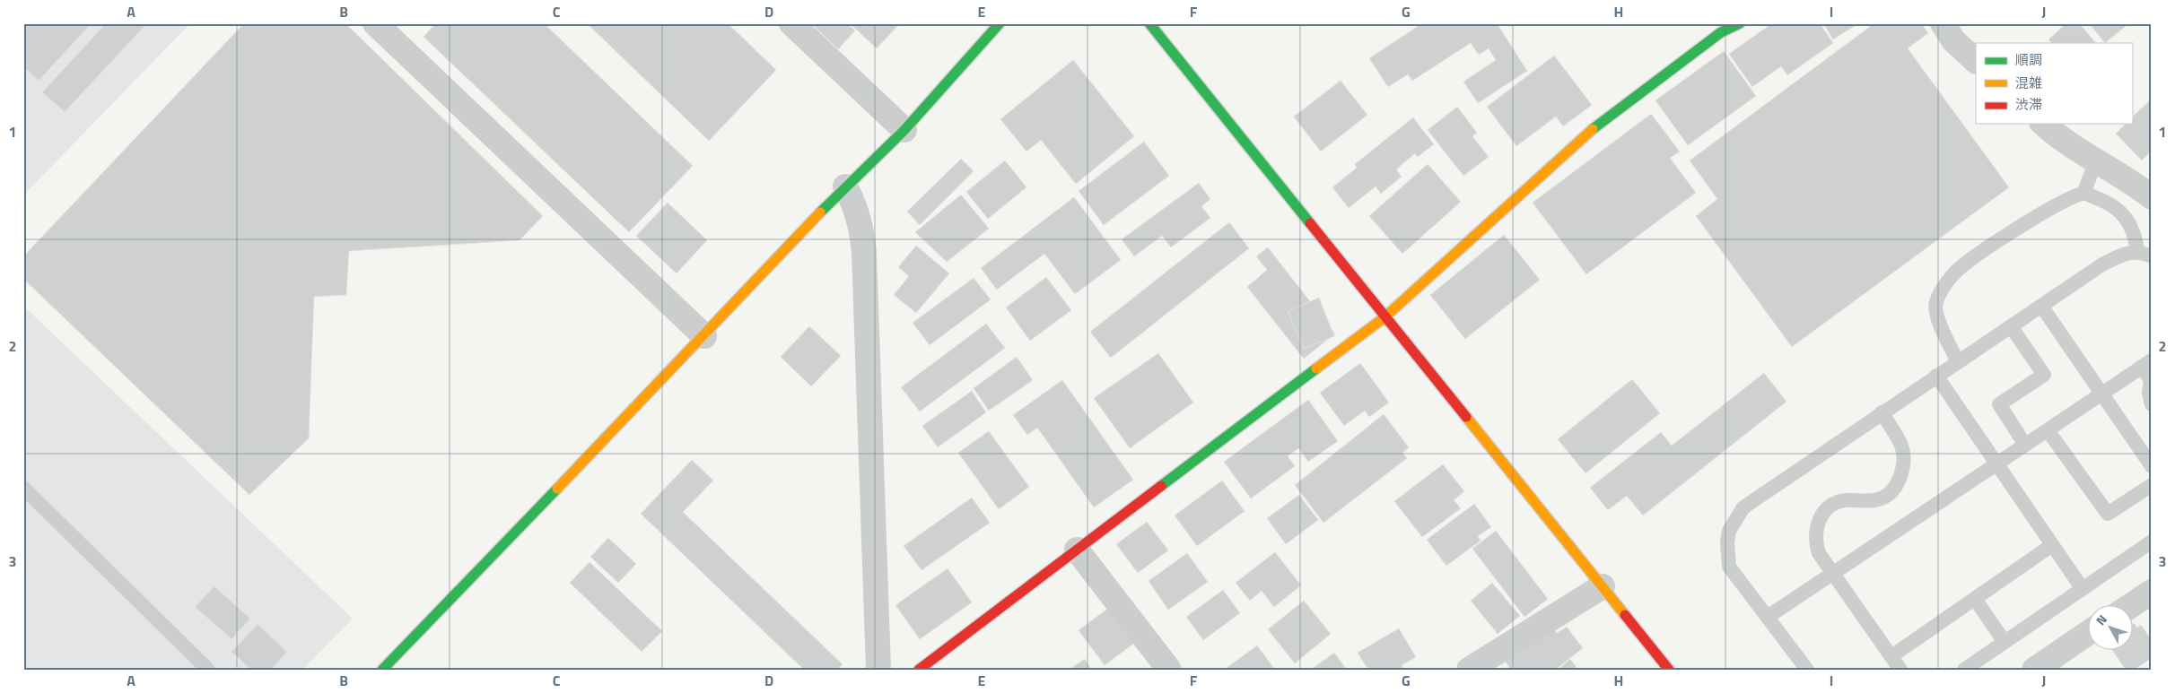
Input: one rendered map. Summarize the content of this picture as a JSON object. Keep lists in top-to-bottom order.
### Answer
{
  "legend": ["順調", "混雑", "渋滞"],
  "north": "top left",
  "grid": {
    "columns": [
      "A",
      "B",
      "C",
      "D",
      "E",
      "F",
      "G",
      "H",
      "I",
      "J"
    ],
    "rows": ["1", "2", "3"]
  }
}
